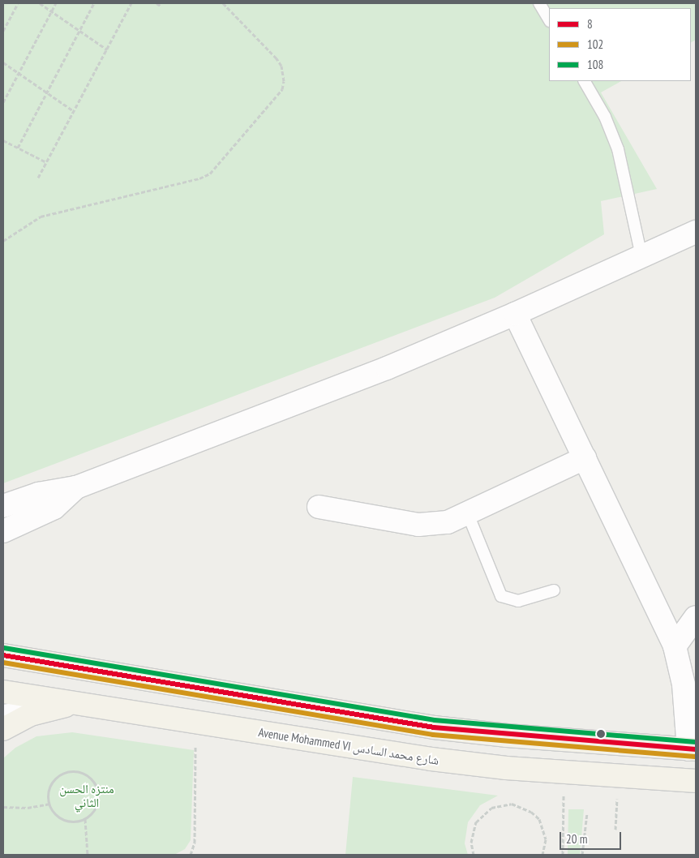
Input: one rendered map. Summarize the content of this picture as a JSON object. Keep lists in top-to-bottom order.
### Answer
{
  "streets": {
    "main road": ["Avenue Mohammed VI شارع محمد السادس"]
  },
  "parks": ["منتزه الحسن الثاني"],
  "lines": ["transit line 108", "transit line 8", "transit line 102"],
  "legend": ["8", "102", "108"],
  "scale_bar": "20 m"
}
